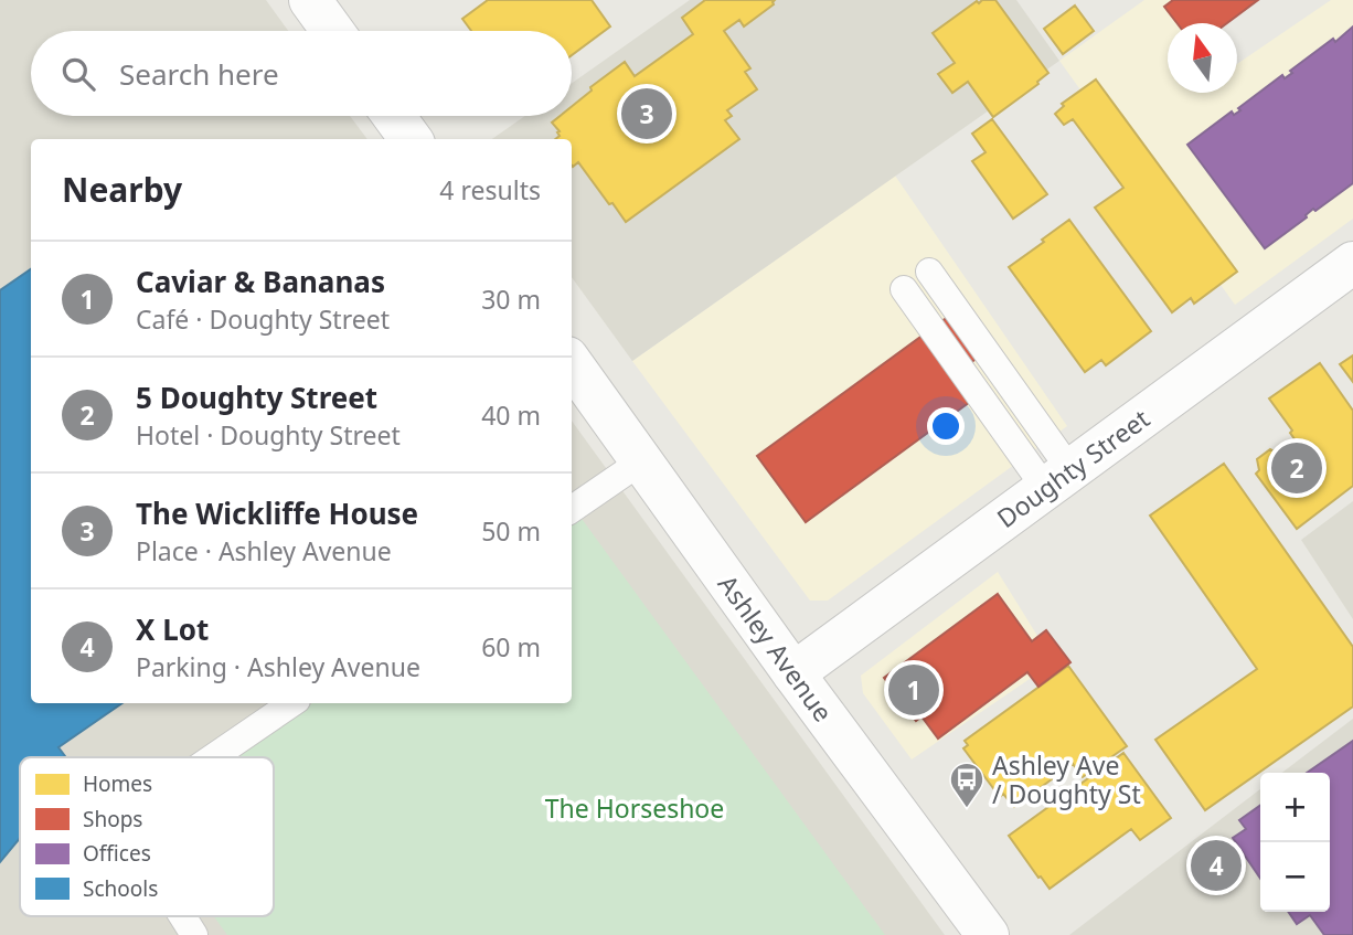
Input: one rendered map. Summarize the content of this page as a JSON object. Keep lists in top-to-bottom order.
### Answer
{
  "streets": {
    "street": ["Doughty Street", "Ashley Avenue"]
  },
  "crossings": [
    ["Doughty Street", "Ashley Avenue"]
  ],
  "parks": ["The Horseshoe"],
  "places": {
    "bus stop": ["Ashley Ave / Doughty St"]
  },
  "legend": [
    "Homes",
    "Shops",
    "Offices",
    "Schools"
  ],
  "north": "top",
  "page": {
    "search": "Search here",
    "pins": [
      "3",
      "2",
      "1",
      "4"
    ],
    "heading": ["Nearby", "4 results"],
    "list": [
      {
        "mark": "1",
        "name": "Caviar & Bananas",
        "note": "Café · Doughty Street",
        "value": "30 m"
      },
      {
        "mark": "2",
        "name": "5 Doughty Street",
        "note": "Hotel · Doughty Street",
        "value": "40 m"
      },
      {
        "mark": "3",
        "name": "The Wickliffe House",
        "note": "Place · Ashley Avenue",
        "value": "50 m"
      },
      {
        "mark": "4",
        "name": "X Lot",
        "note": "Parking · Ashley Avenue",
        "value": "60 m"
      }
    ],
    "map_buttons": ["+", "−"]
  }
}
